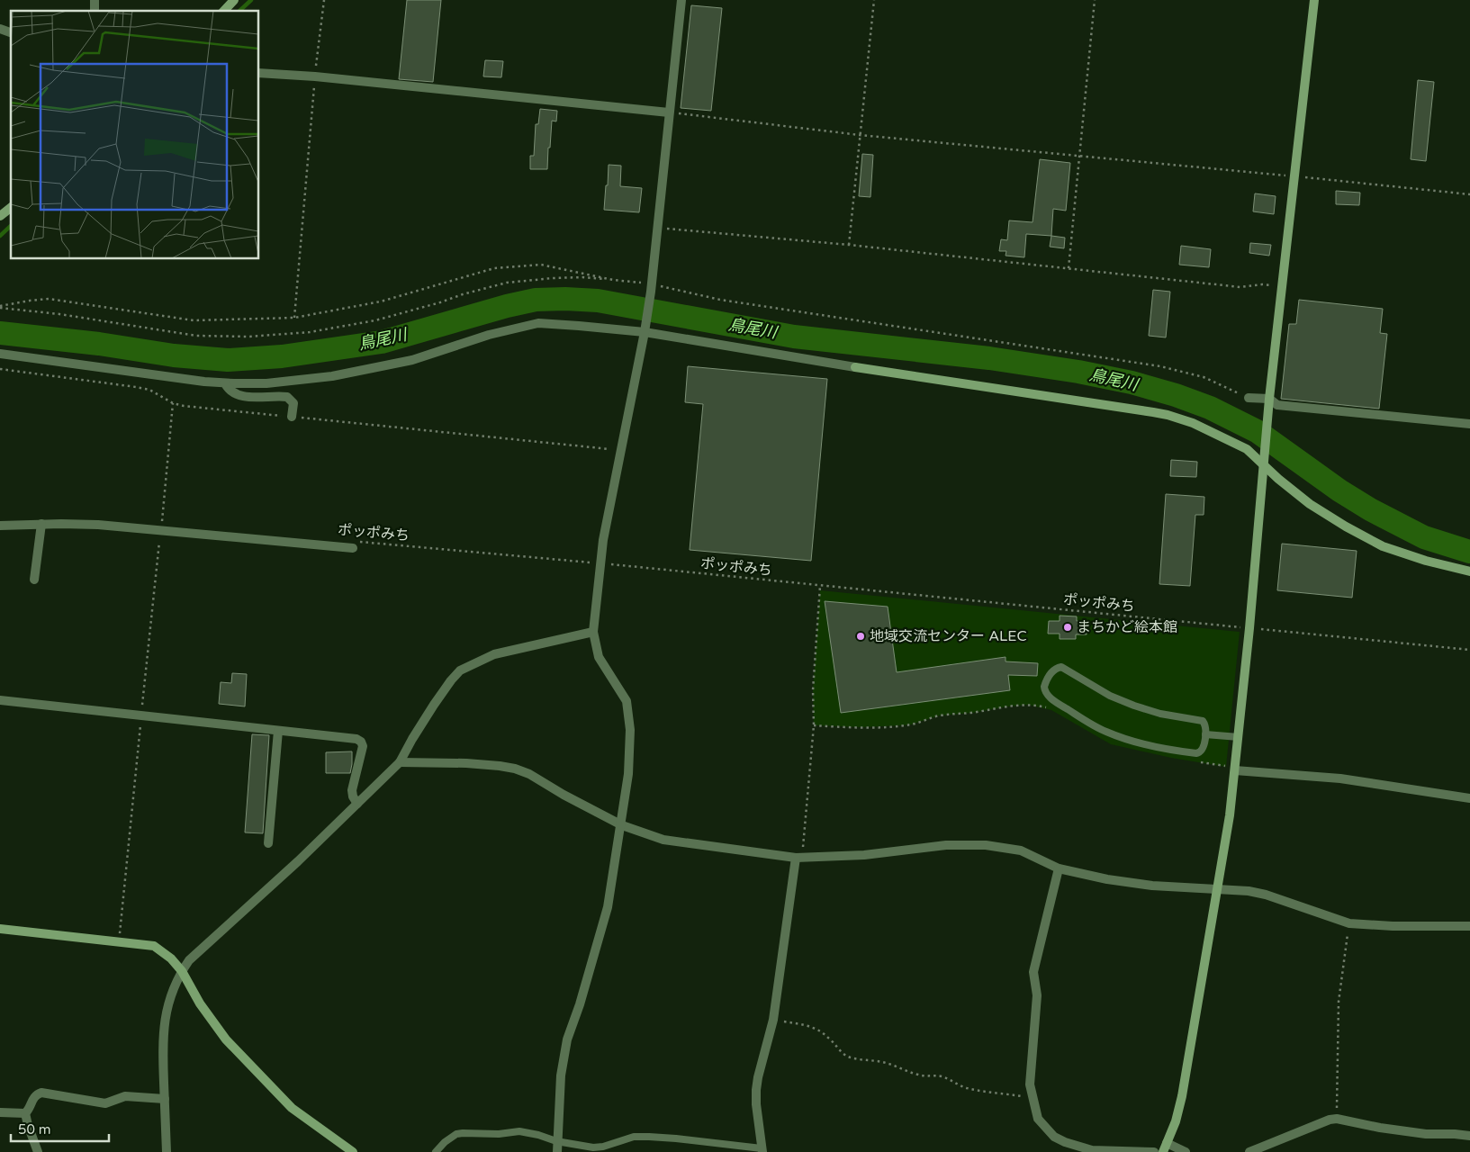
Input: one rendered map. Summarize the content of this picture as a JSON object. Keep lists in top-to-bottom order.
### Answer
{
  "streets": {
    "path": ["ポッポみち"]
  },
  "water": ["鳥尾川"],
  "places": ["まちかど絵本館", "地域交流センター ALEC"],
  "scale_bar": "50 m"
}
